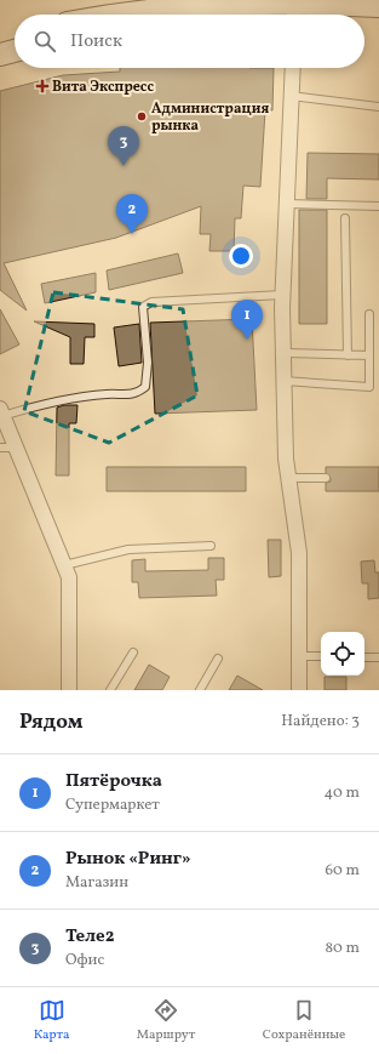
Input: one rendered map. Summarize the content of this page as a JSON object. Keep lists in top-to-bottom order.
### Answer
{
  "places": {
    "health": ["Вита Экспресс"],
    "other": ["Администрация рынка"]
  },
  "page": {
    "search": "Поиск",
    "pins": ["3", "2", "1"],
    "heading": ["Рядом", "Найдено: 3"],
    "list": [
      {
        "mark": "1",
        "name": "Пятёрочка",
        "note": "Супермаркет",
        "value": "40 m"
      },
      {
        "mark": "2",
        "name": "Рынок «Ринг»",
        "note": "Магазин",
        "value": "60 m"
      },
      {
        "mark": "3",
        "name": "Теле2",
        "note": "Офис",
        "value": "80 m"
      }
    ],
    "nav": ["Карта", "Маршрут", "Сохранённые"]
  }
}
